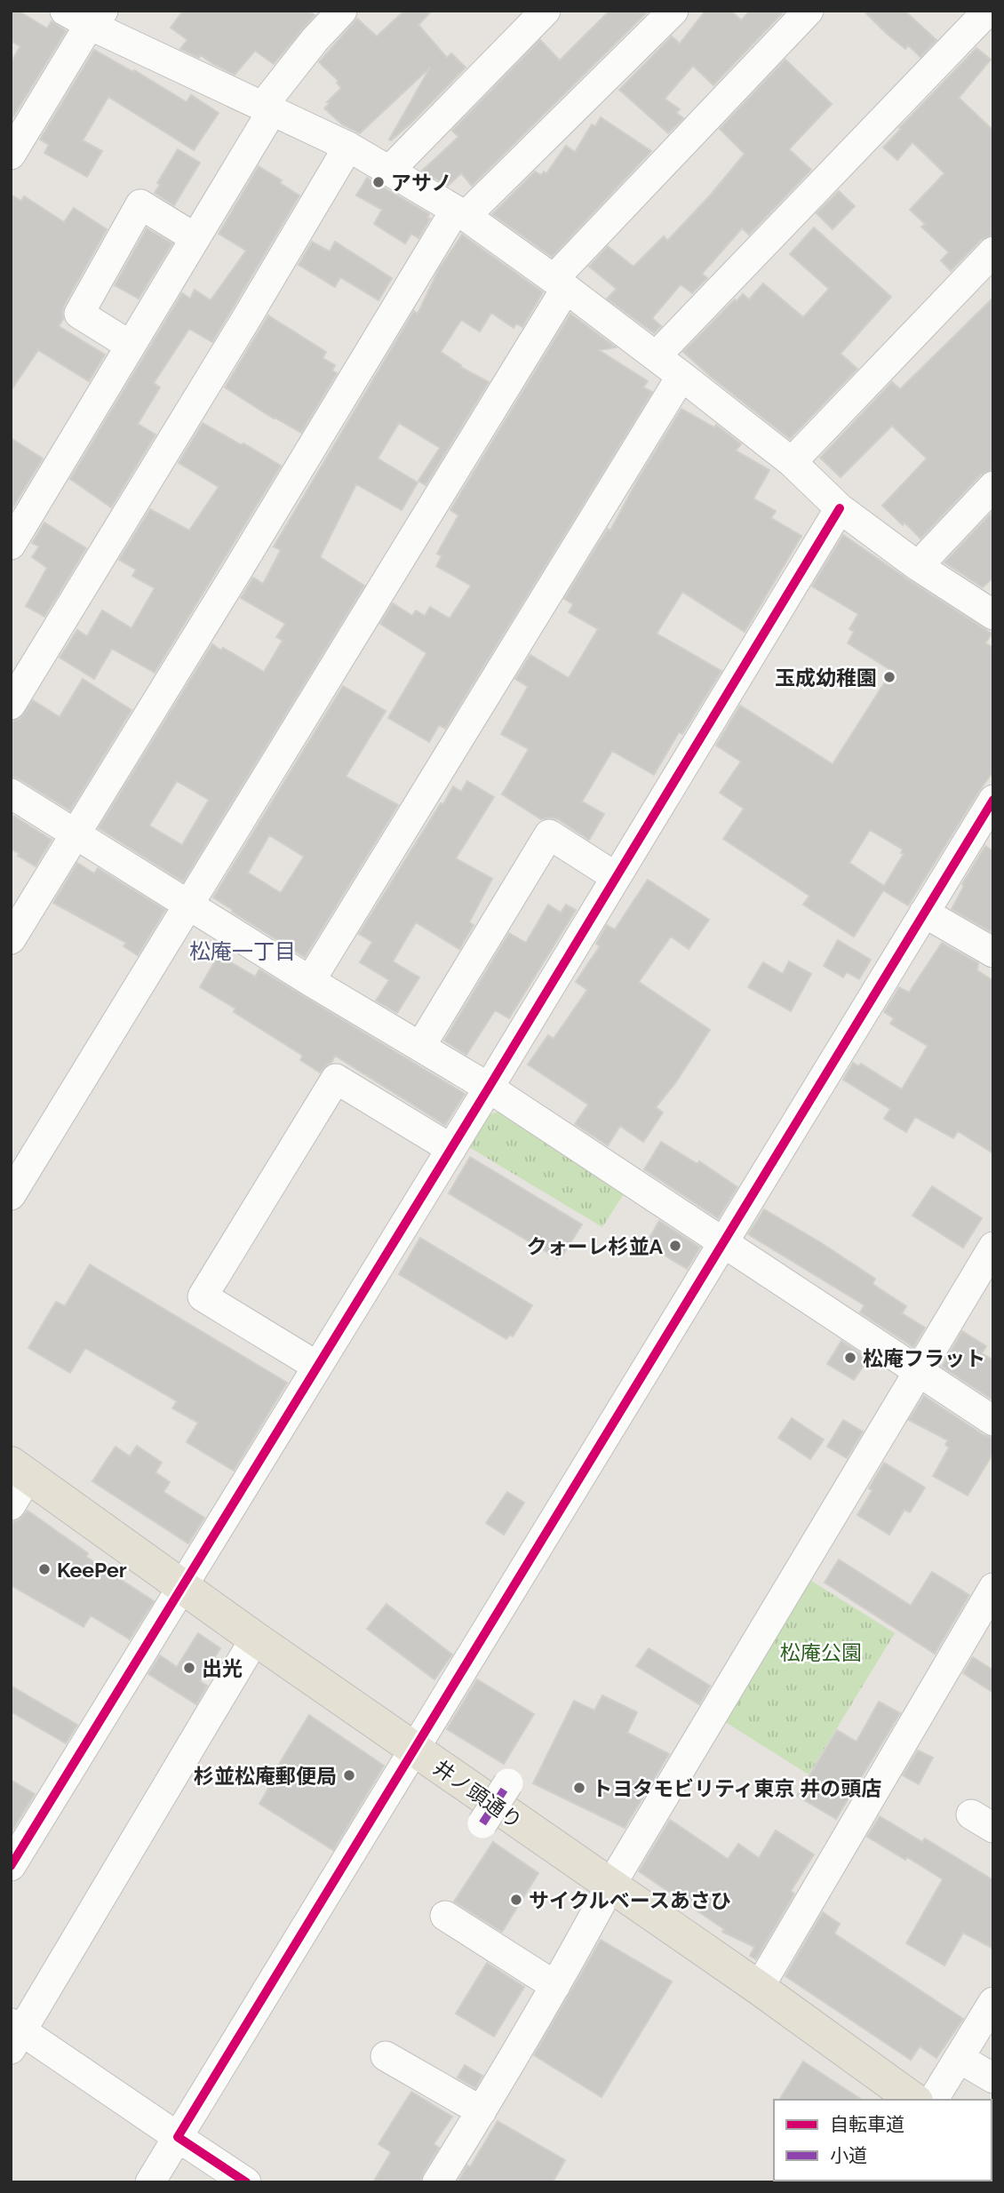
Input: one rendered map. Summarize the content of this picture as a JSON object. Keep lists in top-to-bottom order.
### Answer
{
  "streets": {
    "main road": ["井ノ頭通り"]
  },
  "districts": ["松庵一丁目"],
  "parks": ["松庵公園"],
  "places": [
    "アサノ",
    "玉成幼稚園",
    "クォーレ杉並A",
    "松庵フラット",
    "KeePer",
    "出光",
    "杉並松庵郵便局",
    "トヨタモビリティ東京 井の頭店",
    "サイクルベースあさひ"
  ],
  "legend": ["自転車道", "小道"]
}
